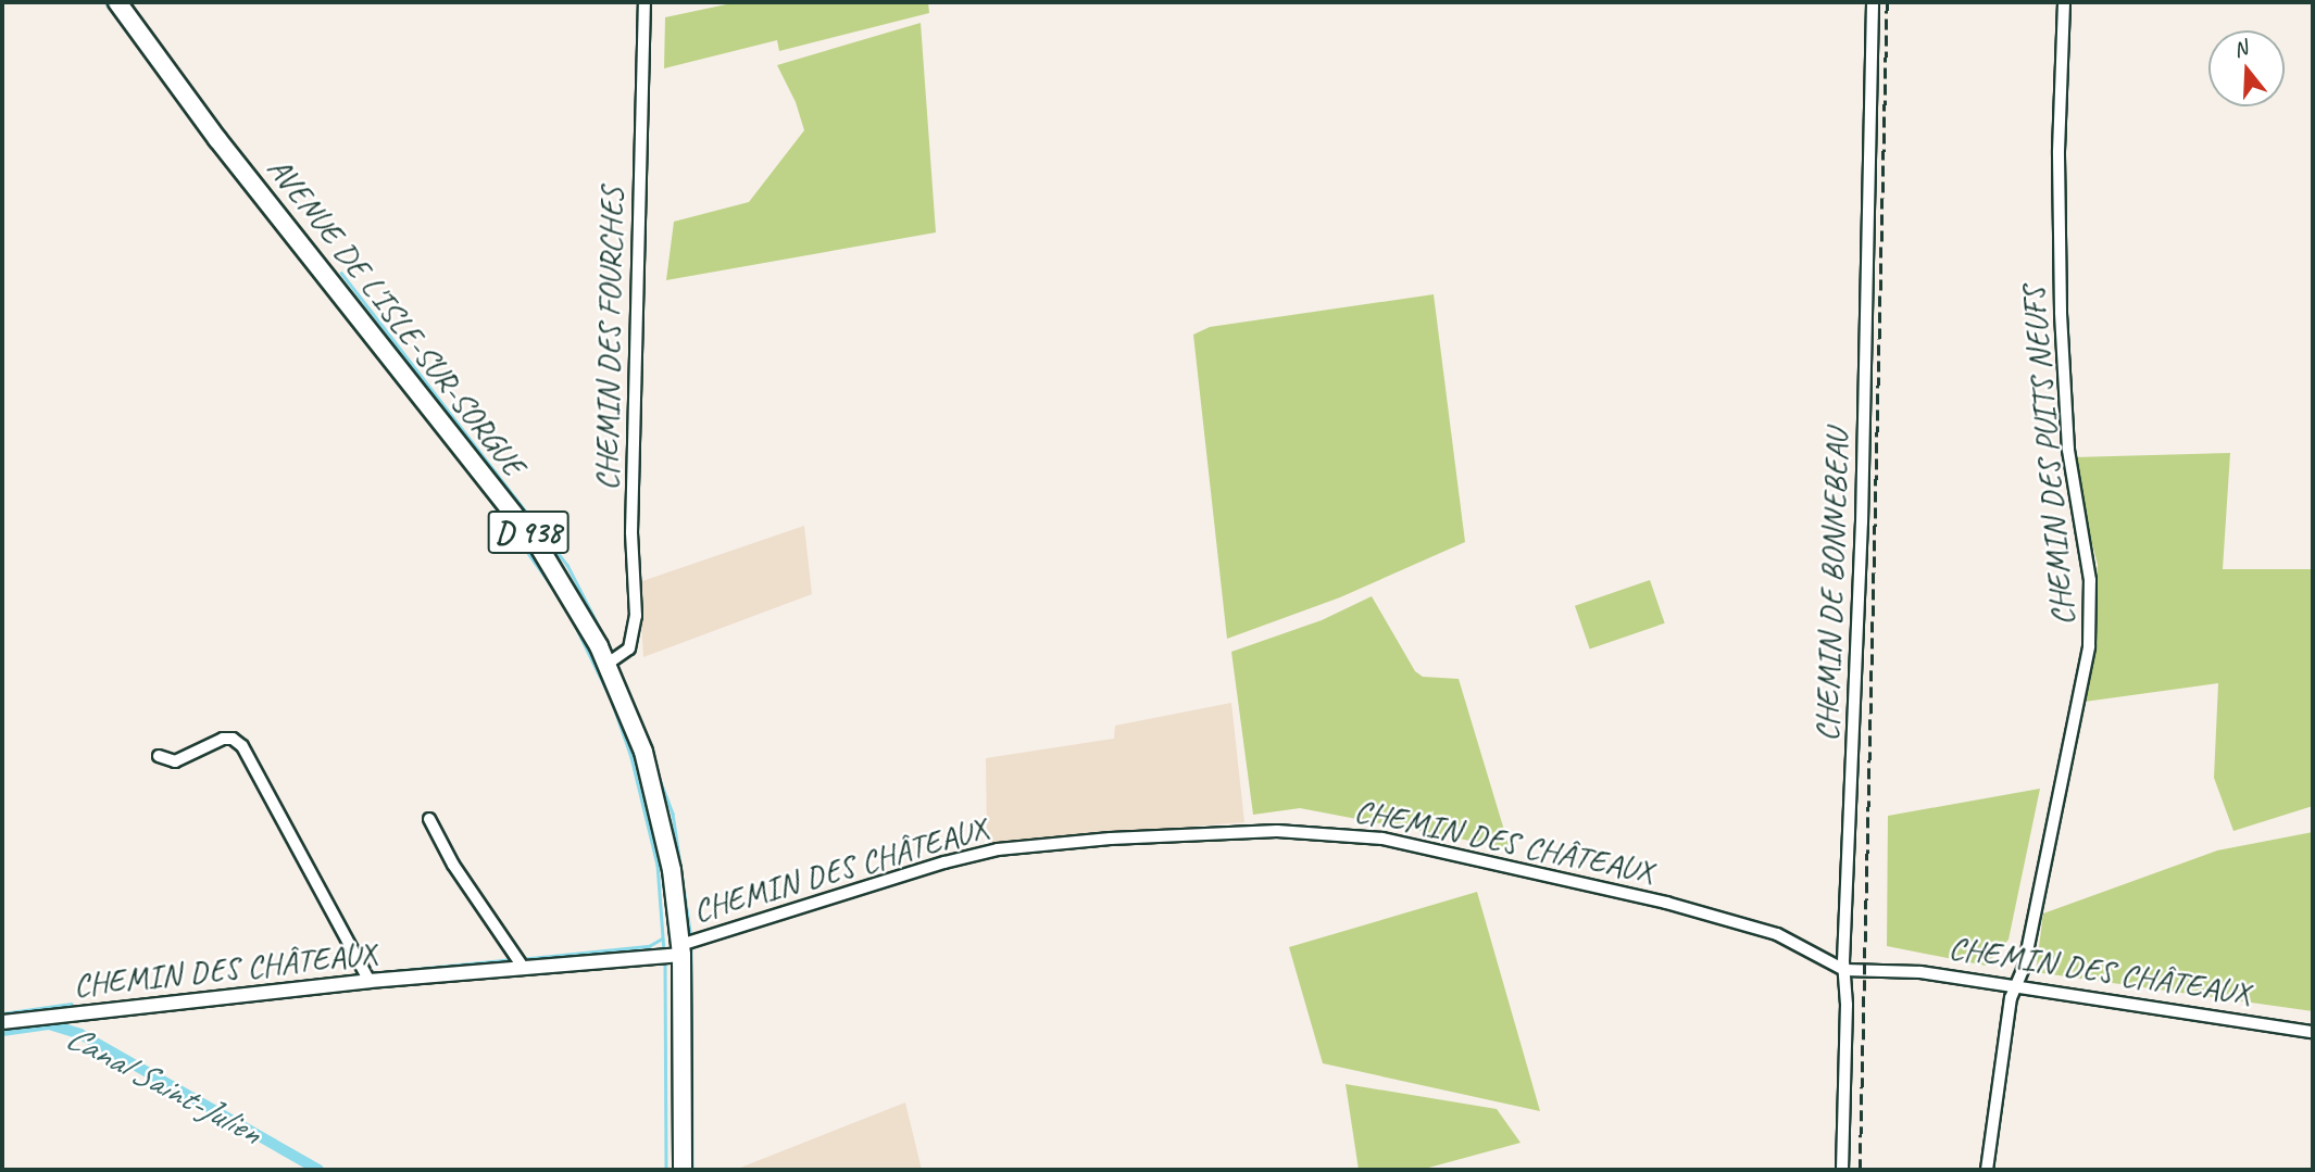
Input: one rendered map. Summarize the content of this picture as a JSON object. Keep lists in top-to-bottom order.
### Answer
{
  "streets": {
    "main road": ["AVENUE DE L'ISLE-SUR-SORGUE", "D 938"],
    "street": [
      "CHEMIN DES FOURCHES",
      "CHEMIN DES PUITS NEUFS",
      "CHEMIN DE BONNEBEAU",
      "CHEMIN DES CHÂTEAUX"
    ]
  },
  "crossings": [
    ["AVENUE DE L'ISLE-SUR-SORGUE", "CHEMIN DES FOURCHES"],
    ["AVENUE DE L'ISLE-SUR-SORGUE", "CHEMIN DES CHÂTEAUX"],
    ["CHEMIN DES PUITS NEUFS", "CHEMIN DES CHÂTEAUX"],
    ["CHEMIN DE BONNEBEAU", "CHEMIN DES CHÂTEAUX"]
  ],
  "water": ["Canal Saint-Julien"],
  "north": "top"
}
